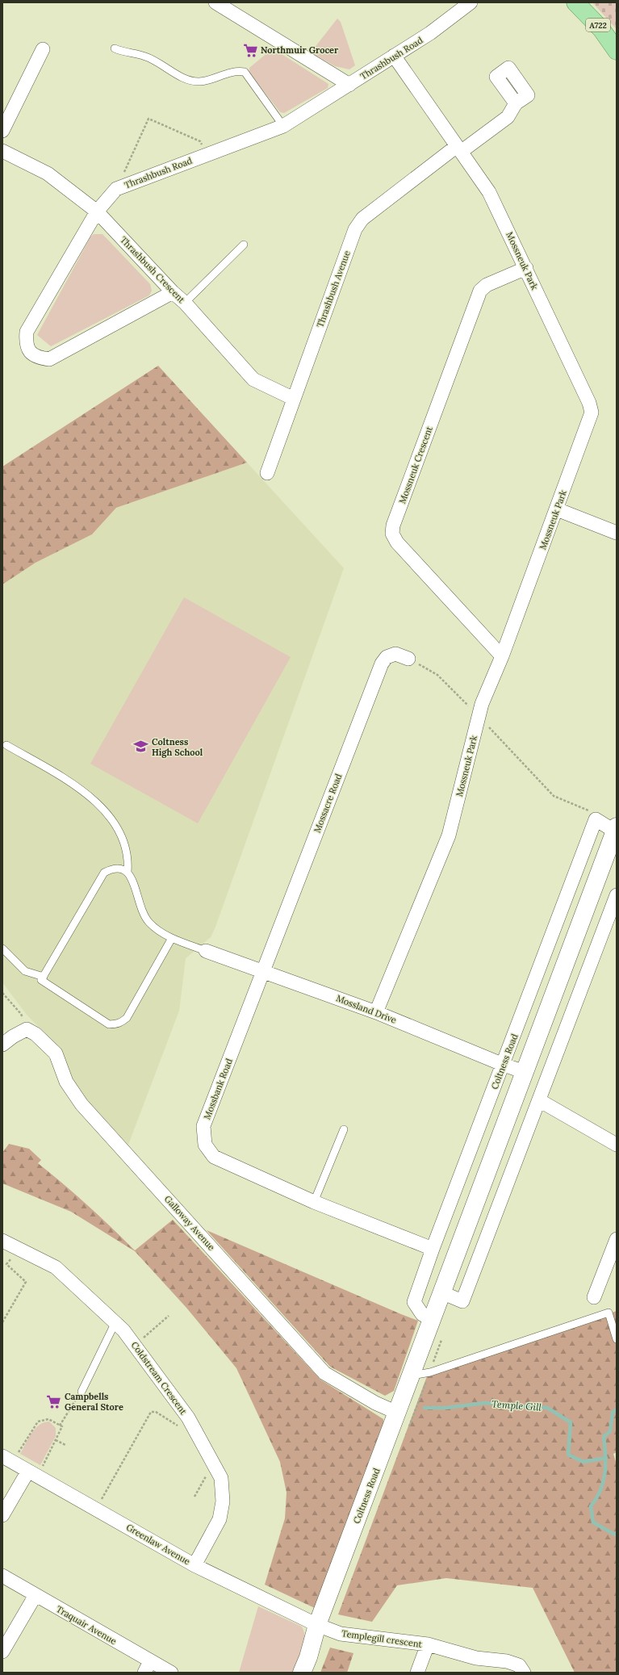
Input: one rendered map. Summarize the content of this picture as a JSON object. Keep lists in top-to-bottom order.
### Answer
{
  "streets": {
    "main road": ["A722"],
    "street": [
      "Thrashbush Road",
      "Mossneuk Park",
      "Thrashbush Crescent",
      "Thrashbush Avenue",
      "Mossneuk Crescent",
      "Mossacre Road",
      "Mossland Drive",
      "Coltness Road",
      "Mossbank Road",
      "Galloway Avenue",
      "Coldstream Crescent",
      "Greenlaw Avenue",
      "Traquair Avenue",
      "Templegill crescent"
    ]
  },
  "crossings": [
    ["Thrashbush Road", "Mossneuk Park"],
    ["Thrashbush Road", "Thrashbush Crescent"],
    ["Mossneuk Park", "Thrashbush Avenue"],
    ["Mossneuk Park", "Mossneuk Crescent"],
    ["Mossneuk Park", "Mossland Drive"],
    ["Thrashbush Crescent", "Thrashbush Avenue"],
    ["Mossacre Road", "Mossland Drive"],
    ["Mossacre Road", "Mossbank Road"],
    ["Mossland Drive", "Coltness Road"],
    ["Mossland Drive", "Mossbank Road"],
    ["Coltness Road", "Mossbank Road"],
    ["Coltness Road", "Galloway Avenue"],
    ["Coltness Road", "Greenlaw Avenue"],
    ["Coltness Road", "Templegill crescent"],
    ["Coldstream Crescent", "Greenlaw Avenue"],
    ["Greenlaw Avenue", "Templegill crescent"]
  ],
  "water": ["Temple Gill"],
  "places": {
    "supermarket": ["Northmuir Grocer", "Campbells General Store"],
    "school or university": ["Coltness High School"]
  }
}
